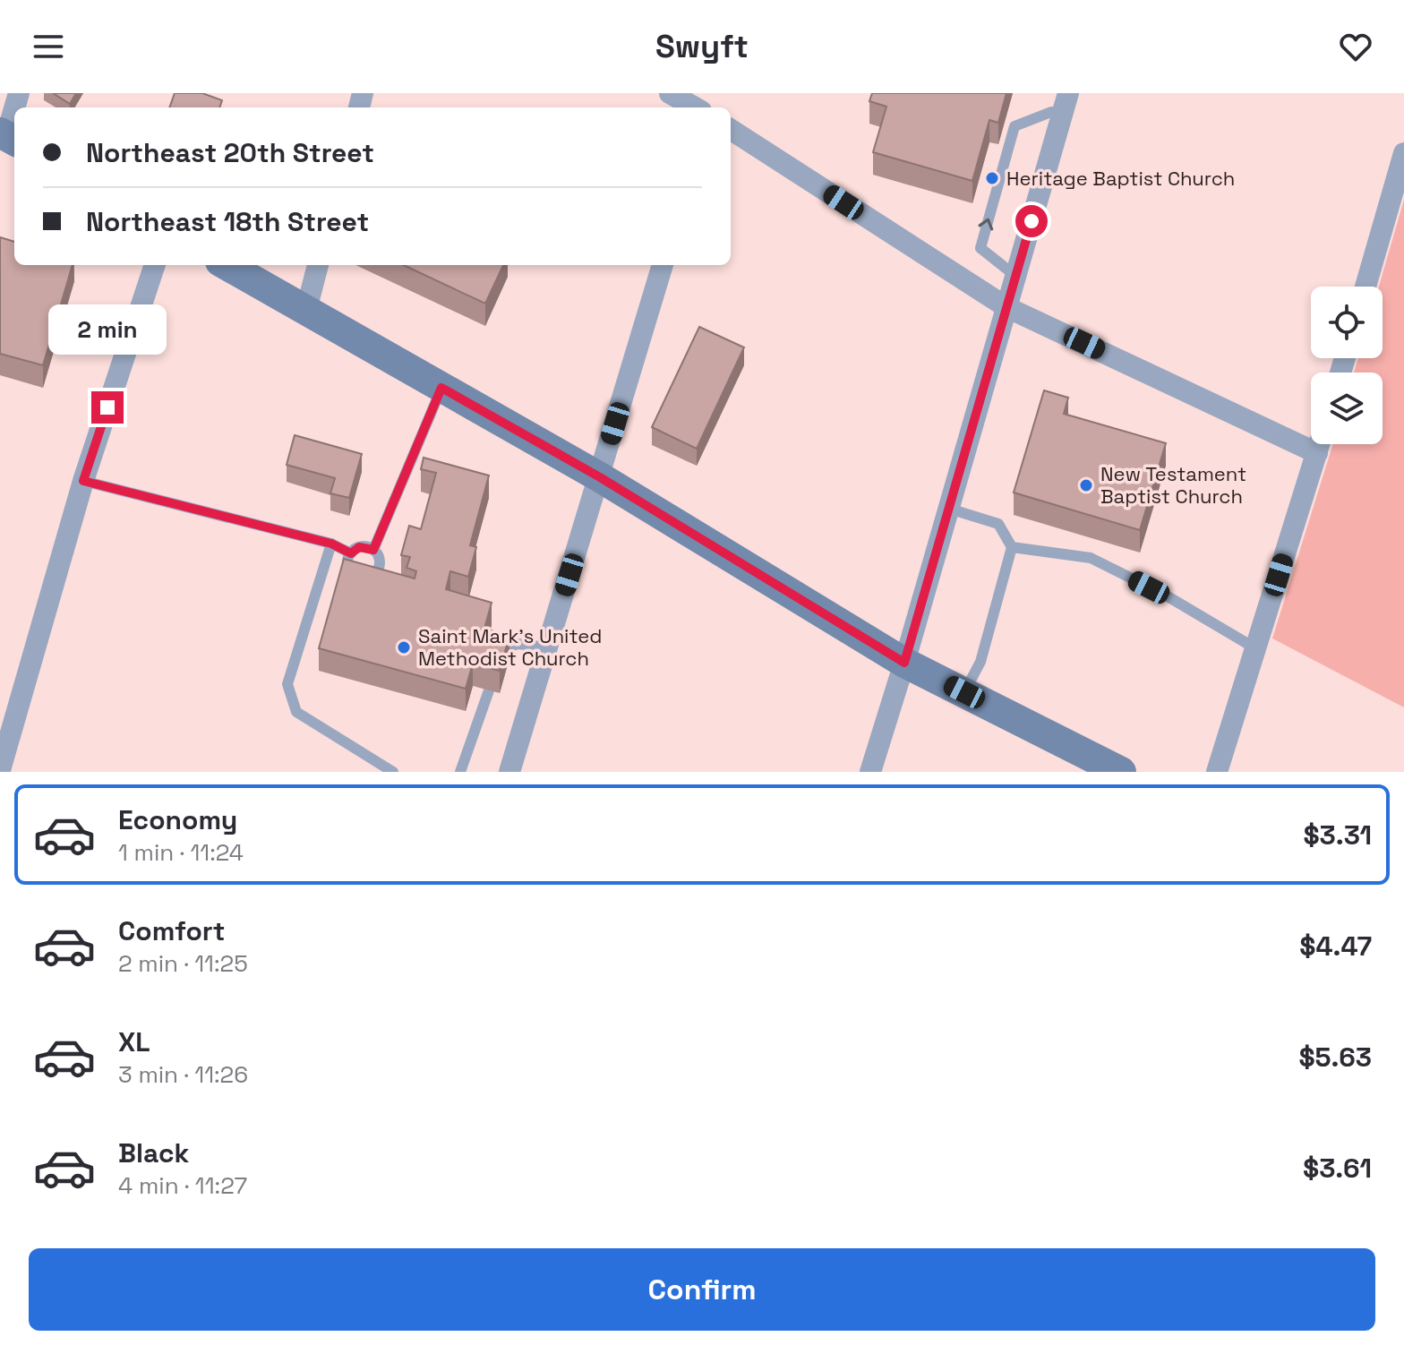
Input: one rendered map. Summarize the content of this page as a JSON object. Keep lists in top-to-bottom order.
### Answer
{
  "places": ["Heritage Baptist Church", "New Testament Baptist Church", "Saint Mark's United Methodist Church"],
  "page": {
    "header": "Swyft",
    "banner": ["Northeast 20th Street", "Northeast 18th Street"],
    "bubble": "2 min",
    "list": [
      {
        "name": "Economy",
        "note": "1 min · 11:24",
        "value": "$3.31"
      },
      {
        "name": "Comfort",
        "note": "2 min · 11:25",
        "value": "$4.47"
      },
      {
        "name": "XL",
        "note": "3 min · 11:26",
        "value": "$5.63"
      },
      {
        "name": "Black",
        "note": "4 min · 11:27",
        "value": "$3.61"
      }
    ],
    "buttons": "Confirm"
  }
}
